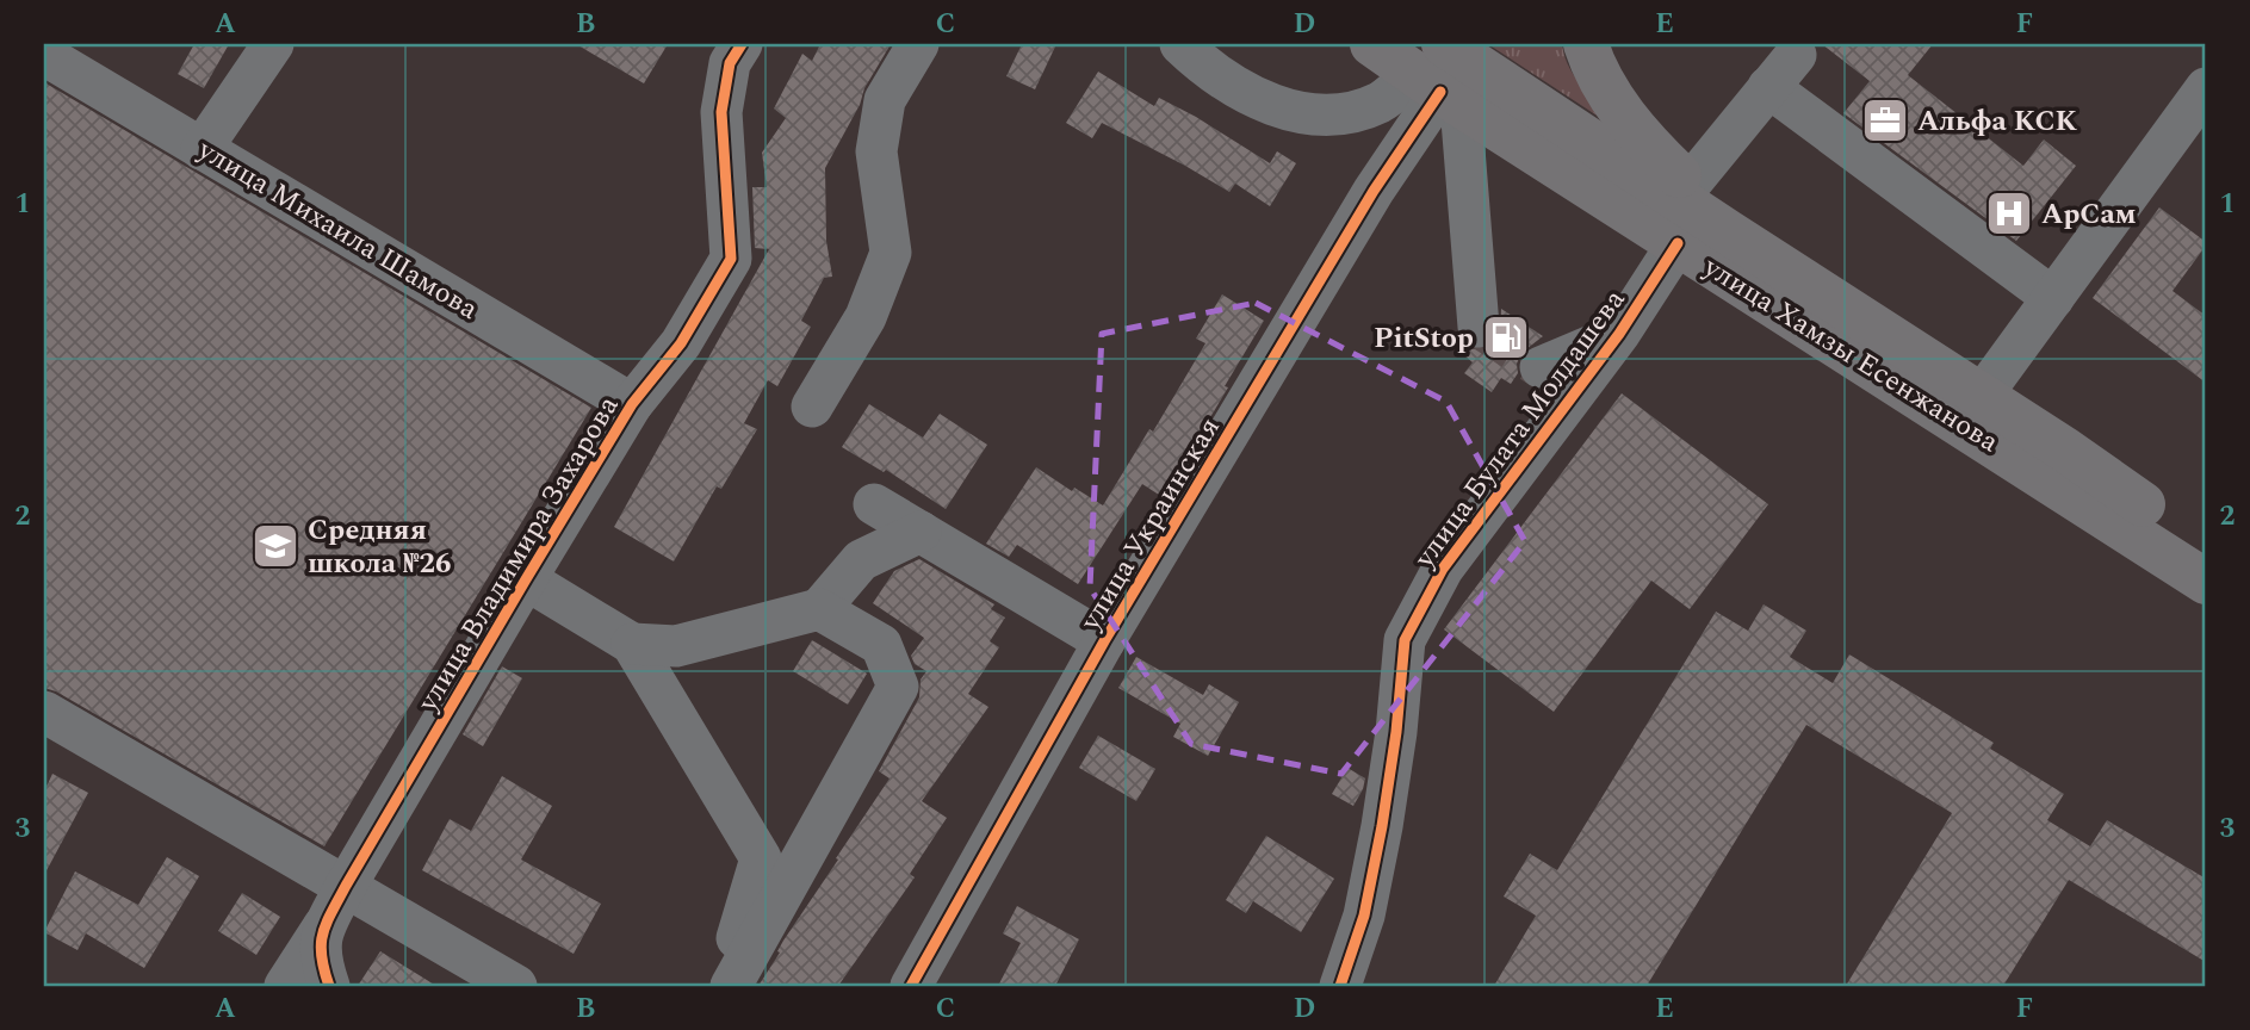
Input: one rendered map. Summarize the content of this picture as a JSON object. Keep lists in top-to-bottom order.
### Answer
{
  "streets": {
    "main road": ["улица Хамзы Есенжанова"],
    "street": [
      "улица Михаила Шамова",
      "улица Булата Молдашева",
      "улица Украинская",
      "улица Владимира Захарова"
    ]
  },
  "crossings": [
    ["улица Михаила Шамова", "улица Владимира Захарова"],
    ["улица Хамзы Есенжанова", "улица Булата Молдашева"],
    ["улица Хамзы Есенжанова", "улица Украинская"]
  ],
  "places": {
    "office": ["Альфа КСК"],
    "hospital": ["АрСам"],
    "fuel station": ["PitStop"],
    "school or university": ["Средняя школа №26"]
  },
  "grid": {
    "columns": [
      "A",
      "B",
      "C",
      "D",
      "E",
      "F"
    ],
    "rows": ["1", "2", "3"]
  }
}
